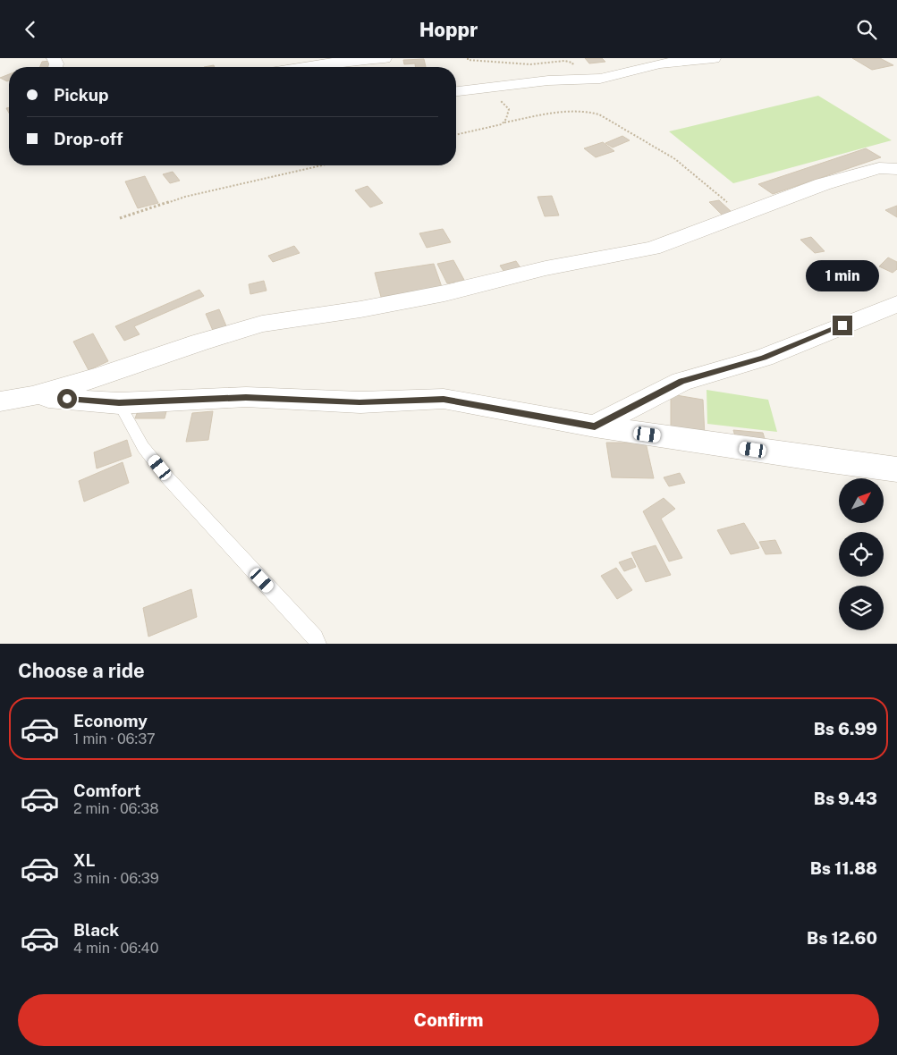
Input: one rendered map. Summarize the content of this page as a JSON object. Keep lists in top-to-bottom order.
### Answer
{
  "north": "top right",
  "page": {
    "header": "Hoppr",
    "banner": ["Pickup", "Drop-off"],
    "bubble": "1 min",
    "heading": "Choose a ride",
    "list": [
      {
        "name": "Economy",
        "note": "1 min · 06:37",
        "value": "Bs 6.99"
      },
      {
        "name": "Comfort",
        "note": "2 min · 06:38",
        "value": "Bs 9.43"
      },
      {
        "name": "XL",
        "note": "3 min · 06:39",
        "value": "Bs 11.88"
      },
      {
        "name": "Black",
        "note": "4 min · 06:40",
        "value": "Bs 12.60"
      }
    ],
    "buttons": "Confirm"
  }
}
